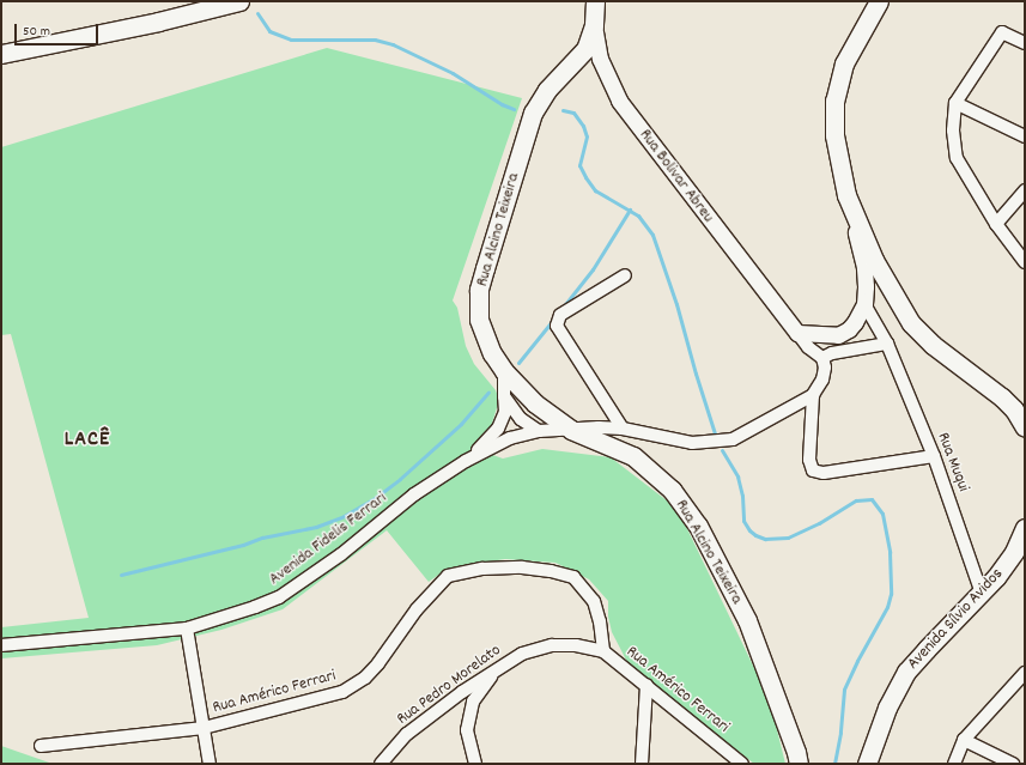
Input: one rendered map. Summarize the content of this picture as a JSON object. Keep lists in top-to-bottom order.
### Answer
{
  "streets": {
    "main road": ["Rua Bolivar Abreu", "Rua Alcino Teixeira", "Avenida Sílvio Avidos"],
    "street": [
      "Rua Muqui",
      "Avenida Fidelis Ferrari",
      "Rua Pedro Morelato",
      "Rua Américo Ferrari"
    ]
  },
  "crossings": [
    ["Rua Bolivar Abreu", "Rua Alcino Teixeira"],
    ["Rua Alcino Teixeira", "Avenida Fidelis Ferrari"],
    ["Rua Muqui", "Avenida Sílvio Avidos"],
    ["Rua Pedro Morelato", "Rua Américo Ferrari"]
  ],
  "districts": ["LACÊ"],
  "scale_bar": "50 m"
}
